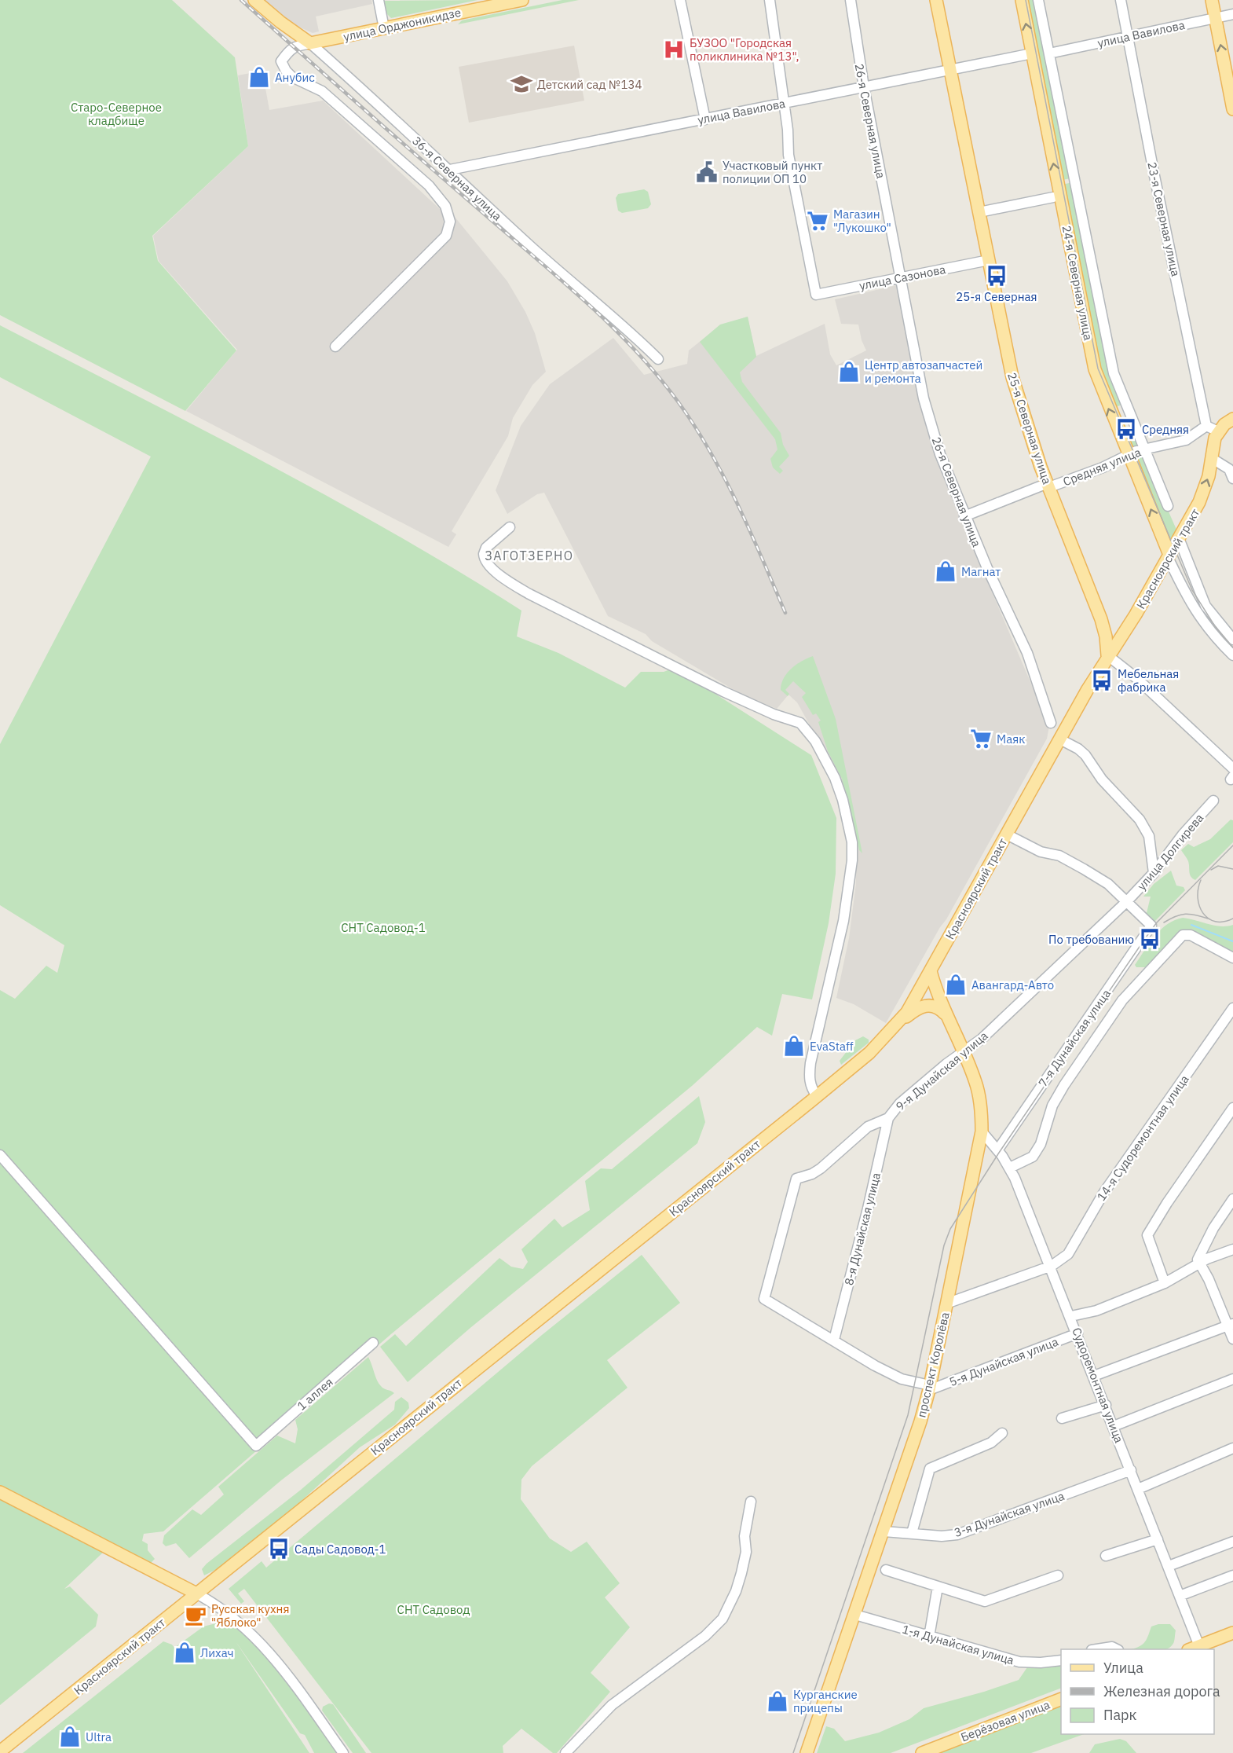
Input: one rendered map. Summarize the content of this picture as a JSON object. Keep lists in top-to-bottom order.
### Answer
{
  "streets": {
    "main road": [
      "улица Орджоникидзе",
      "36-я Северная улица",
      "24-я Северная улица",
      "25-я Северная улица",
      "Красноярский тракт",
      "проспект Королёва",
      "Берёзовая улица"
    ],
    "street": [
      "улица Вавилова",
      "26-я Северная улица",
      "23-я Северная улица",
      "улица Сазонова",
      "Средняя улица",
      "улица Долгирева",
      "7-я Дунайская улица",
      "9-я Дунайская улица",
      "14-я Судоремонтная улица",
      "8-я Дунайская улица",
      "5-я Дунайская улица",
      "Судоремонтная улица",
      "1 аллея",
      "3-я Дунайская улица",
      "1-я Дунайская улица"
    ]
  },
  "crossings": [
    ["улица Орджоникидзе", "36-я Северная улица"],
    ["улица Вавилова", "26-я Северная улица"],
    ["улица Вавилова", "36-я Северная улица"],
    ["улица Вавилова", "23-я Северная улица"],
    ["улица Вавилова", "улица Сазонова"],
    ["улица Вавилова", "24-я Северная улица"],
    ["улица Вавилова", "25-я Северная улица"],
    ["26-я Северная улица", "улица Сазонова"],
    ["26-я Северная улица", "Средняя улица"],
    ["23-я Северная улица", "Средняя улица"],
    ["улица Сазонова", "25-я Северная улица"],
    ["24-я Северная улица", "Средняя улица"],
    ["24-я Северная улица", "Красноярский тракт"],
    ["25-я Северная улица", "Средняя улица"],
    ["25-я Северная улица", "Красноярский тракт"],
    ["Красноярский тракт", "проспект Королёва"],
    ["улица Долгирева", "7-я Дунайская улица"],
    ["улица Долгирева", "9-я Дунайская улица"],
    ["7-я Дунайская улица", "9-я Дунайская улица"],
    ["7-я Дунайская улица", "Судоремонтная улица"],
    ["9-я Дунайская улица", "8-я Дунайская улица"],
    ["9-я Дунайская улица", "проспект Королёва"],
    ["14-я Судоремонтная улица", "проспект Королёва"],
    ["14-я Судоремонтная улица", "Судоремонтная улица"],
    ["5-я Дунайская улица", "проспект Королёва"],
    ["5-я Дунайская улица", "Судоремонтная улица"],
    ["проспект Королёва", "Судоремонтная улица"],
    ["проспект Королёва", "3-я Дунайская улица"],
    ["проспект Королёва", "1-я Дунайская улица"],
    ["Судоремонтная улица", "3-я Дунайская улица"]
  ],
  "one_way": ["24-я Северная улица"],
  "districts": ["ЗАГОТЗЕРНО"],
  "parks": ["Старо-Северное кладбище", "СНТ Садовод-1", "СНТ Садовод"],
  "places": {
    "hospital": ["БУЗОО \"Городская поликлиника №13\","],
    "shop": [
      "Анубис",
      "Центр автозапчастей и ремонта",
      "Магнат",
      "Авангард-Авто",
      "EvaStaff",
      "Лихач",
      "Курганские прицепы",
      "Ultra"
    ],
    "school or university": ["Детский сад №134"],
    "public building": ["Участковый пункт полиции ОП 10"],
    "supermarket": ["Магазин \"Лукошко\"", "Маяк"],
    "bus stop": [
      "25-я Северная",
      "Средняя",
      "Мебельная фабрика",
      "По требованию",
      "Сады Садовод-1"
    ],
    "cafe": ["Русская кухня \"Яблоко\""]
  },
  "legend": ["Улица", "Железная дорога", "Парк"]
}
